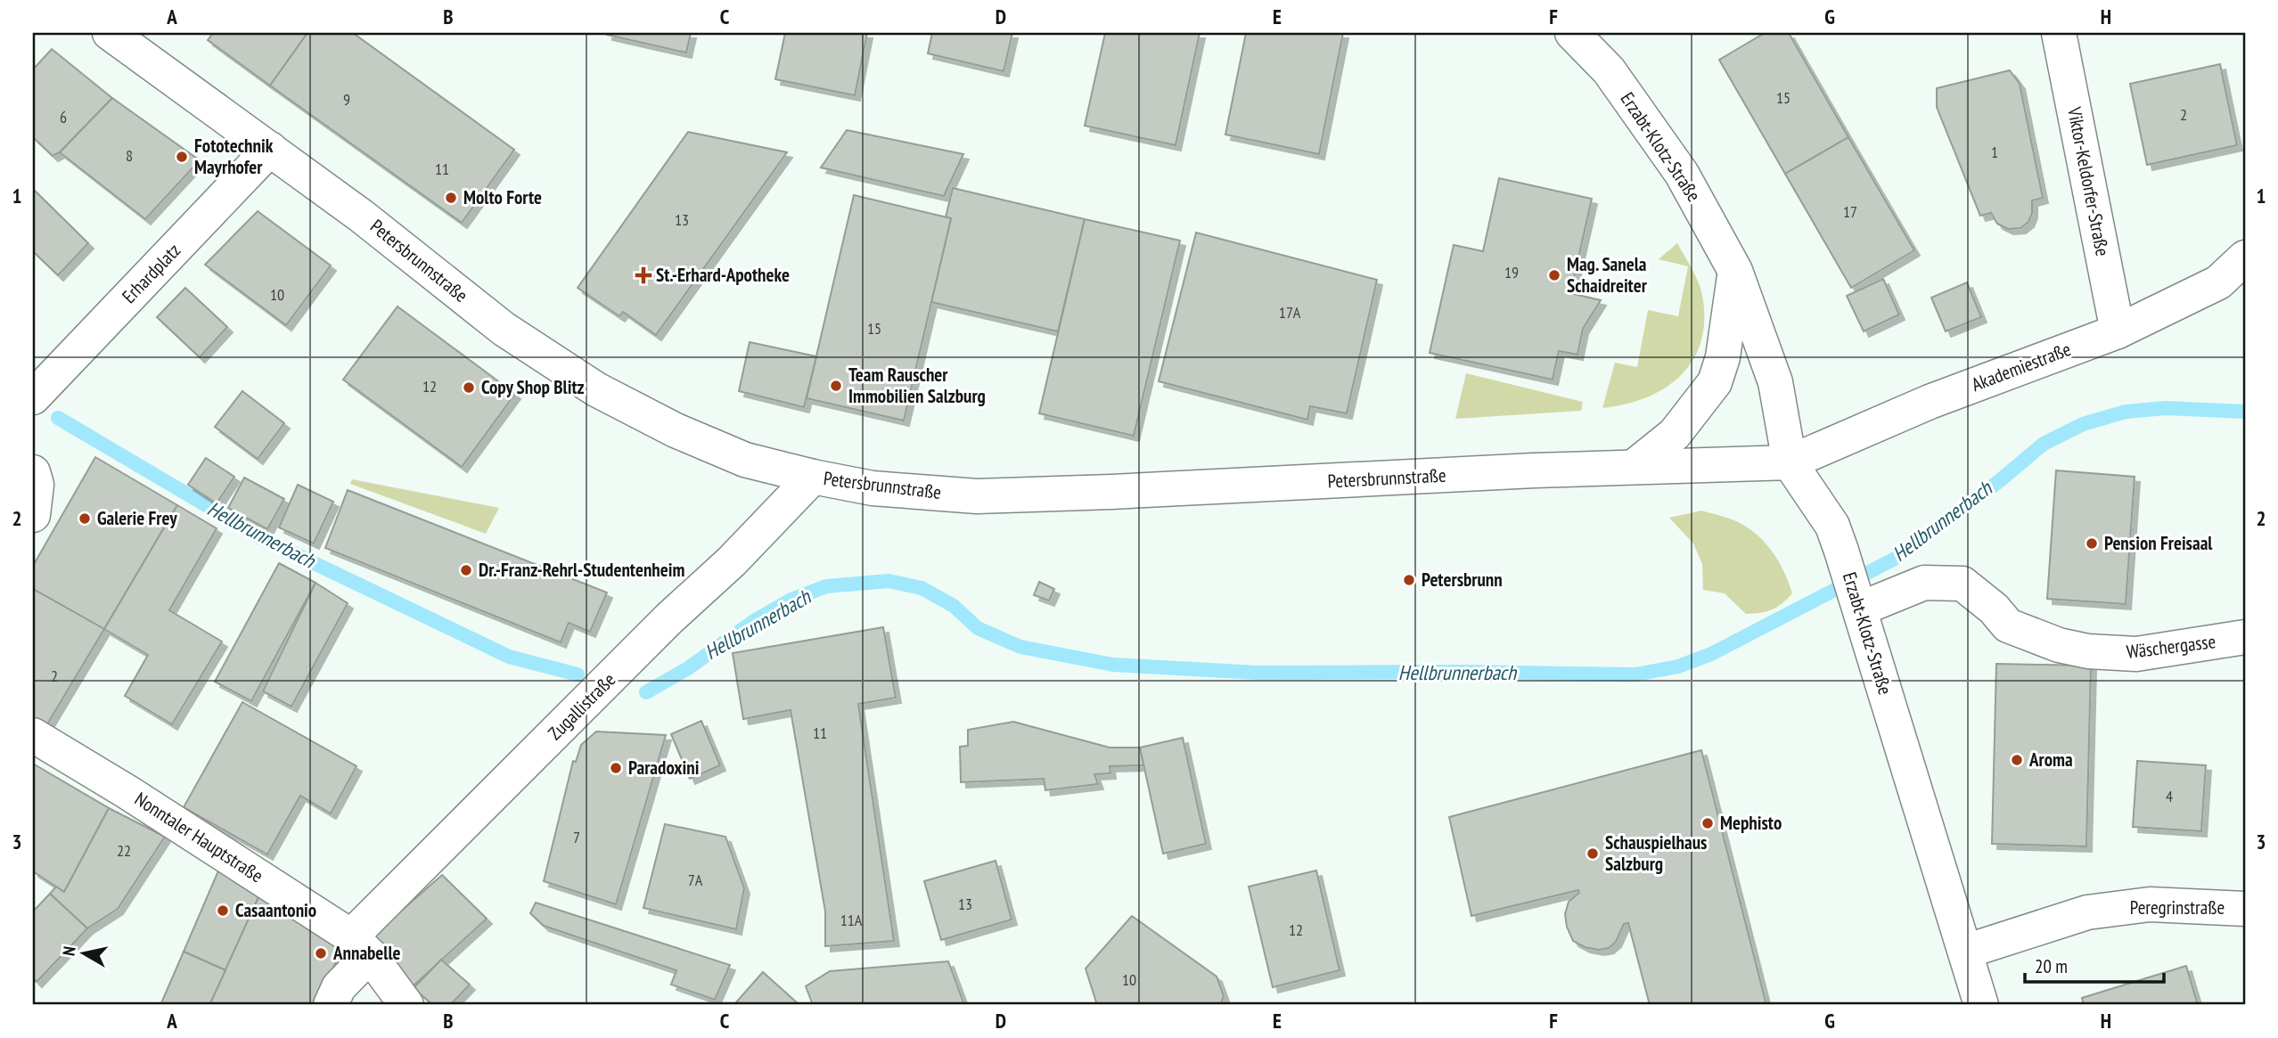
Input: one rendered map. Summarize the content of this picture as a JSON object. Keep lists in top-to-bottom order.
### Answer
{
  "streets": {
    "street": [
      "Erzabt-Klotz-Straße",
      "Viktor-Keldorfer-Straße",
      "Petersbrunnstraße",
      "Erhardplatz",
      "Akademiestraße",
      "Wäschergasse",
      "Zugallistraße",
      "Nonntaler Hauptstraße",
      "Peregrinstraße"
    ]
  },
  "crossings": [
    ["Erzabt-Klotz-Straße", "Petersbrunnstraße"],
    ["Erzabt-Klotz-Straße", "Akademiestraße"],
    ["Erzabt-Klotz-Straße", "Wäschergasse"],
    ["Erzabt-Klotz-Straße", "Peregrinstraße"],
    ["Viktor-Keldorfer-Straße", "Akademiestraße"],
    ["Petersbrunnstraße", "Erhardplatz"],
    ["Petersbrunnstraße", "Akademiestraße"],
    ["Petersbrunnstraße", "Zugallistraße"],
    ["Zugallistraße", "Nonntaler Hauptstraße"]
  ],
  "water": ["Hellbrunnerbach"],
  "places": {
    "other": [
      "Fototechnik Mayrhofer",
      "Molto Forte",
      "Mag. Sanela Schaidreiter",
      "Team Rauscher Immobilien Salzburg",
      "Copy Shop Blitz",
      "Galerie Frey",
      "Pension Freisaal",
      "Dr.-Franz-Rehrl-Studentenheim",
      "Petersbrunn",
      "Aroma",
      "Paradoxini",
      "Mephisto",
      "Schauspielhaus Salzburg",
      "Casaantonio",
      "Annabelle"
    ],
    "health": ["St.-Erhard-Apotheke"]
  },
  "house_numbers": [
    "15",
    "9",
    "2",
    "6",
    "1",
    "8",
    "11",
    "17",
    "13",
    "19",
    "10",
    "17A",
    "15",
    "12",
    "2",
    "11",
    "4",
    "7",
    "22",
    "7A",
    "13",
    "11A",
    "12",
    "10"
  ],
  "scale_bar": "20 m",
  "north": "left",
  "grid": {
    "columns": [
      "A",
      "B",
      "C",
      "D",
      "E",
      "F",
      "G",
      "H"
    ],
    "rows": ["1", "2", "3"]
  }
}
